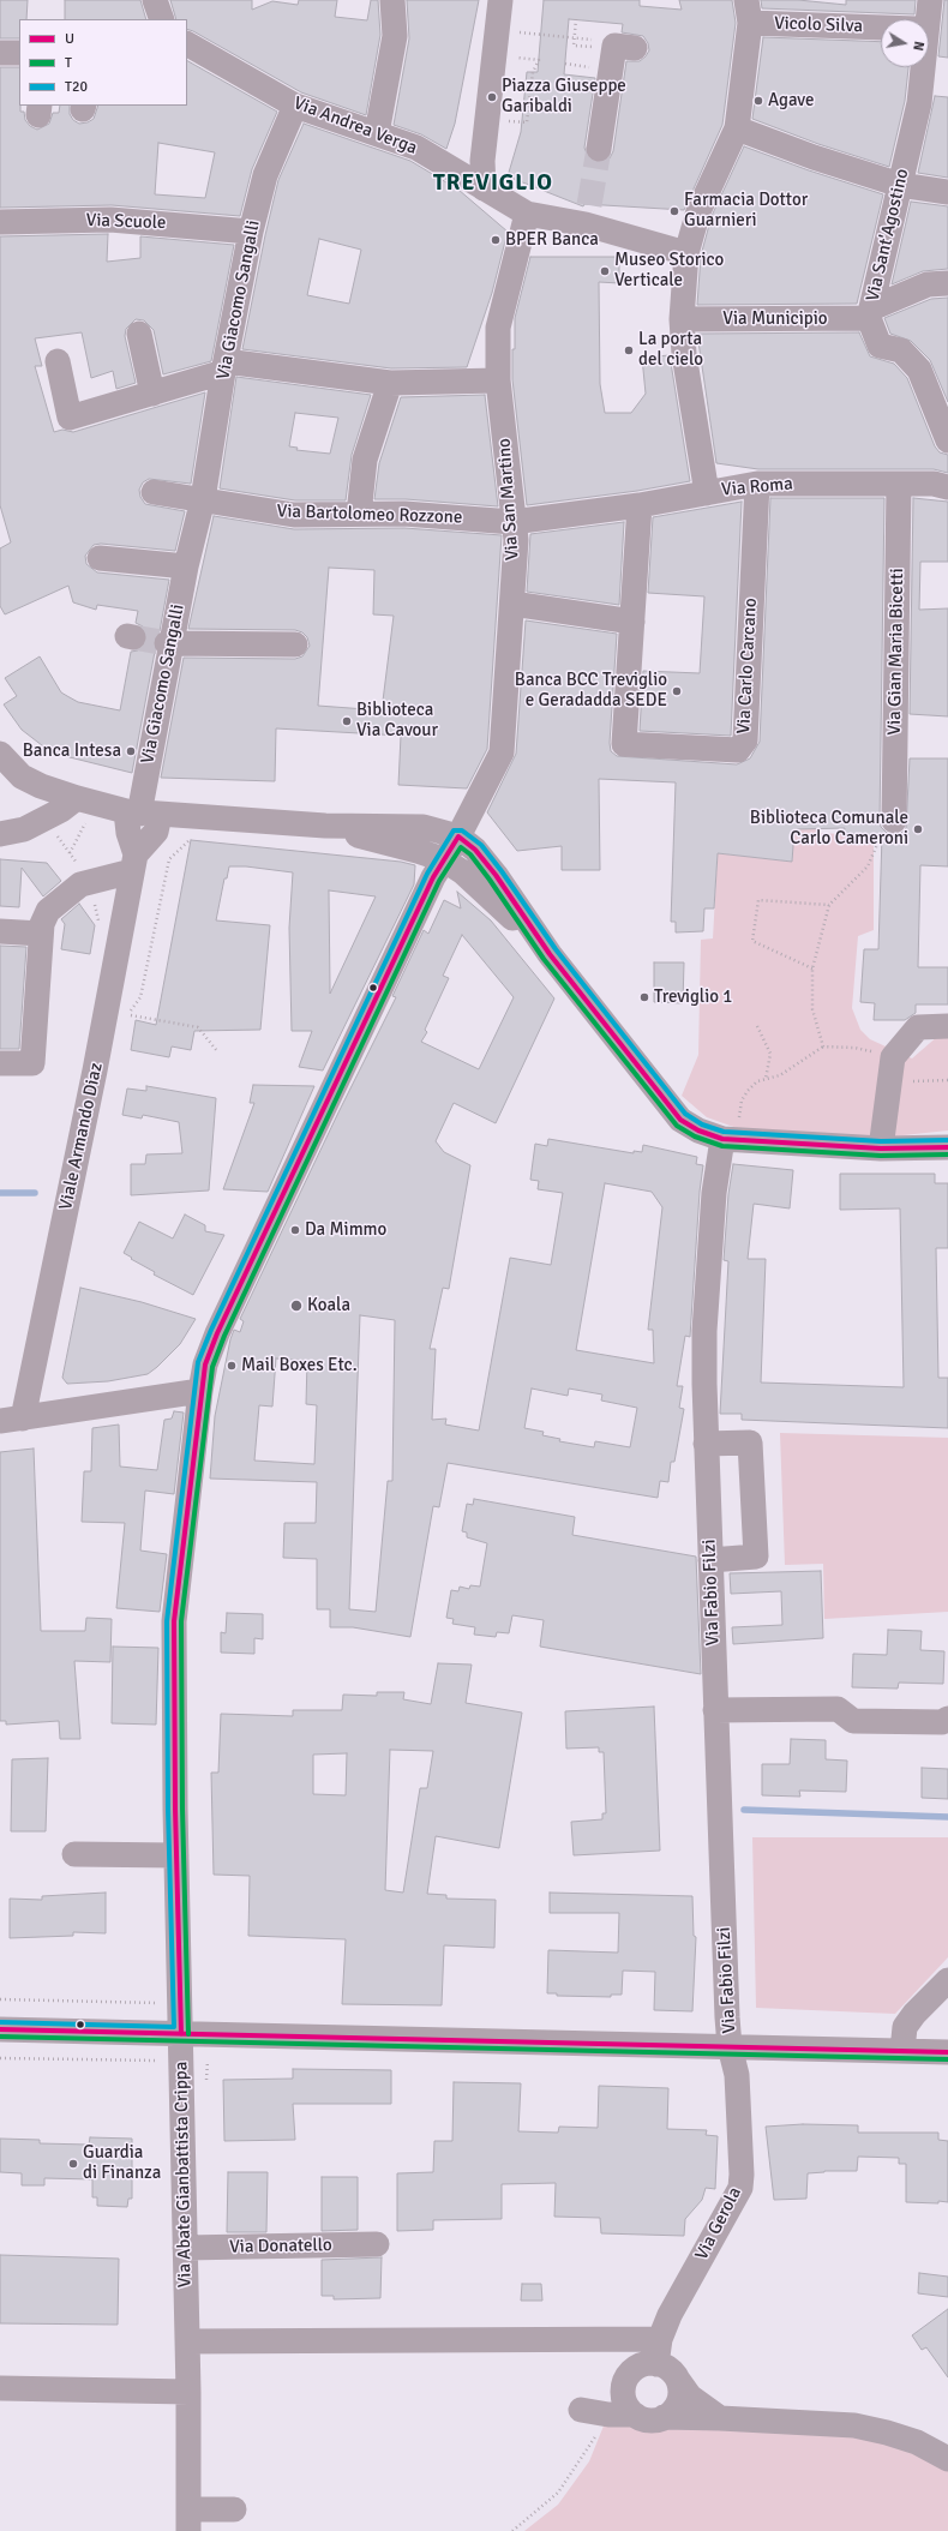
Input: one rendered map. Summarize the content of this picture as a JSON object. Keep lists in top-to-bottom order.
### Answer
{
  "streets": {
    "street": [
      "Vicolo Silva",
      "Via Andrea Verga",
      "Via Scuole",
      "Via Sant'Agostino",
      "Via Giacomo Sangalli",
      "Via Municipio",
      "Via Roma",
      "Via San Martino",
      "Via Bartolomeo Rozzone",
      "Via Gian Maria Bicetti",
      "Via Carlo Carcano",
      "Viale Armando Diaz",
      "Via Fabio Filzi",
      "Via Abate Gianbattista Crippa",
      "Via Gerola",
      "Via Donatello"
    ]
  },
  "crossings": [
    ["Vicolo Silva", "Via Roma"],
    ["Via Andrea Verga", "Via Giacomo Sangalli"],
    ["Via Andrea Verga", "Via Roma"],
    ["Via Andrea Verga", "Via San Martino"],
    ["Via Scuole", "Via Giacomo Sangalli"],
    ["Via Sant'Agostino", "Via Municipio"],
    ["Via Giacomo Sangalli", "Via Bartolomeo Rozzone"],
    ["Via Giacomo Sangalli", "Viale Armando Diaz"],
    ["Via Municipio", "Via Roma"],
    ["Via Roma", "Via Bartolomeo Rozzone"],
    ["Via Roma", "Via Gian Maria Bicetti"],
    ["Via Roma", "Via Carlo Carcano"],
    ["Via San Martino", "Via Bartolomeo Rozzone"],
    ["Via San Martino", "Via Abate Gianbattista Crippa"],
    ["Via Bartolomeo Rozzone", "Via Carlo Carcano"],
    ["Via Fabio Filzi", "Via Gerola"],
    ["Via Abate Gianbattista Crippa", "Via Donatello"]
  ],
  "districts": ["TREVIGLIO"],
  "places": [
    "Piazza Giuseppe Garibaldi",
    "Agave",
    "Farmacia Dottor Guarnieri",
    "BPER Banca",
    "Museo Storico Verticale",
    "La porta del cielo",
    "Banca BCC Treviglio e Geradadda SEDE",
    "Biblioteca Via Cavour",
    "Banca Intesa",
    "Biblioteca Comunale Carlo Cameroni",
    "Treviglio 1",
    "Da Mimmo",
    "Koala",
    "Mail Boxes Etc.",
    "Guardia di Finanza"
  ],
  "lines": ["transit line T20", "transit line U", "transit line T"],
  "legend": ["U", "T", "T20"],
  "north": "right"
}
